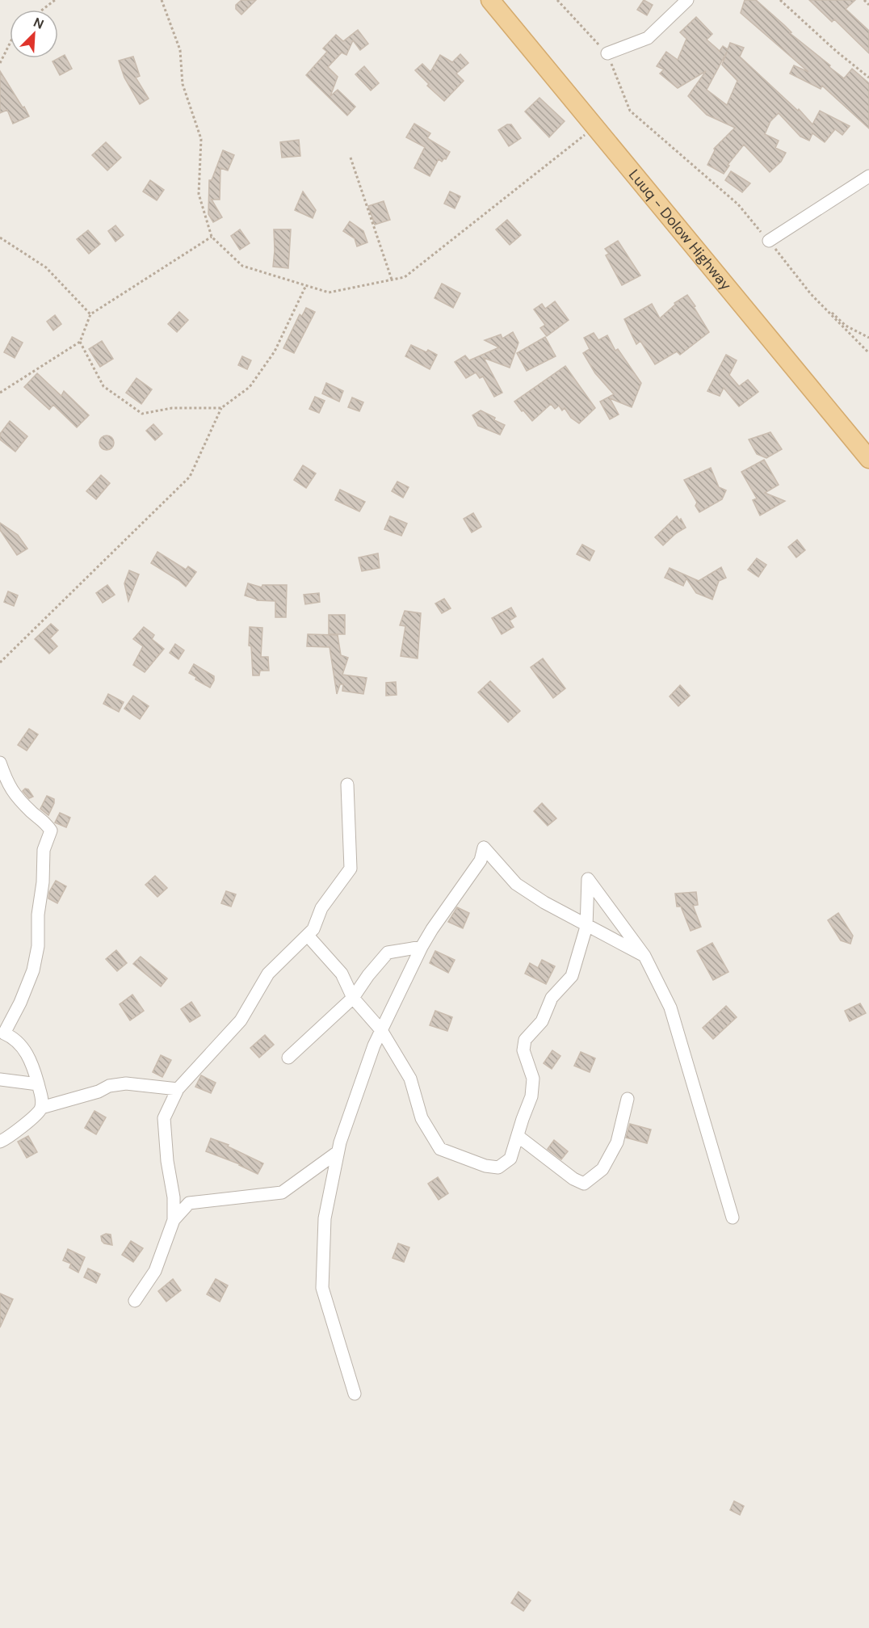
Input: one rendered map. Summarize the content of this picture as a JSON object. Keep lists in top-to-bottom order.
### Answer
{
  "streets": {
    "main road": ["Luuq - Dolow Highway"]
  },
  "north": "top right"
}
